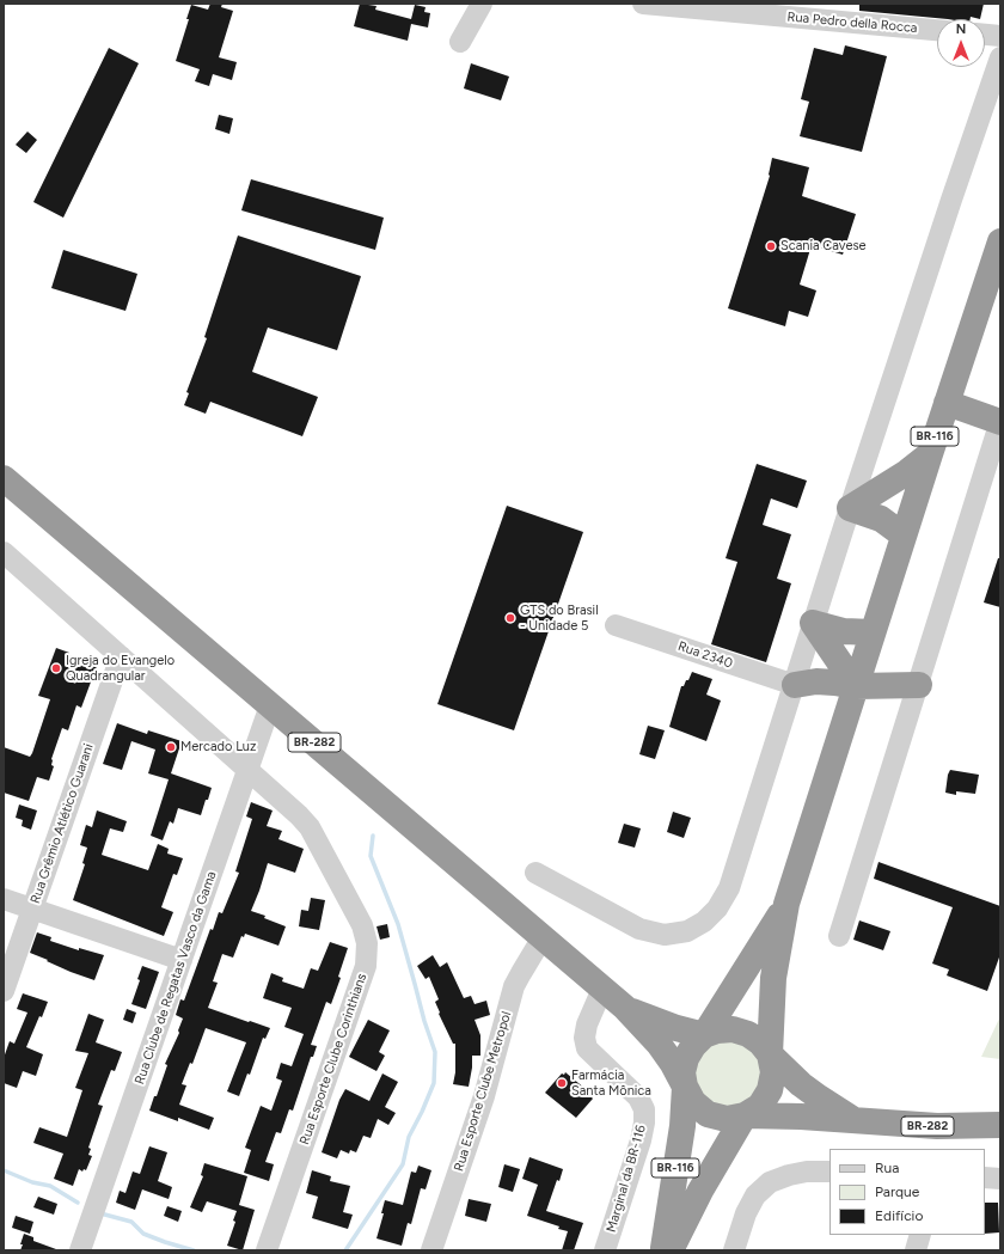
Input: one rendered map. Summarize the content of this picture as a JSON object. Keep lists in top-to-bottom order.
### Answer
{
  "streets": {
    "highway": ["BR-116", "BR-282"],
    "street": [
      "Rua Pedro della Rocca",
      "Rua 2340",
      "Rua Grêmio Atlético Guarani",
      "Rua Clube de Regatas Vasco da Gama",
      "Rua Esporte Clube Corinthians",
      "Rua Esporte Clube Metropol",
      "Marginal da BR-116"
    ]
  },
  "crossings": [
    ["BR-116", "BR-282"],
    ["BR-282", "Rua Clube de Regatas Vasco da Gama"],
    ["BR-282", "Rua Esporte Clube Metropol"],
    ["BR-282", "Marginal da BR-116"],
    ["Rua Grêmio Atlético Guarani", "Rua Esporte Clube Corinthians"],
    ["Rua Clube de Regatas Vasco da Gama", "Rua Esporte Clube Corinthians"]
  ],
  "places": [
    "Scania Cavese",
    "GTS do Brasil - Unidade 5",
    "Igreja do Evangelo Quadrangular",
    "Mercado Luz",
    "Farmácia Santa Mônica"
  ],
  "legend": ["Rua", "Parque", "Edifício"],
  "north": "top"
}
